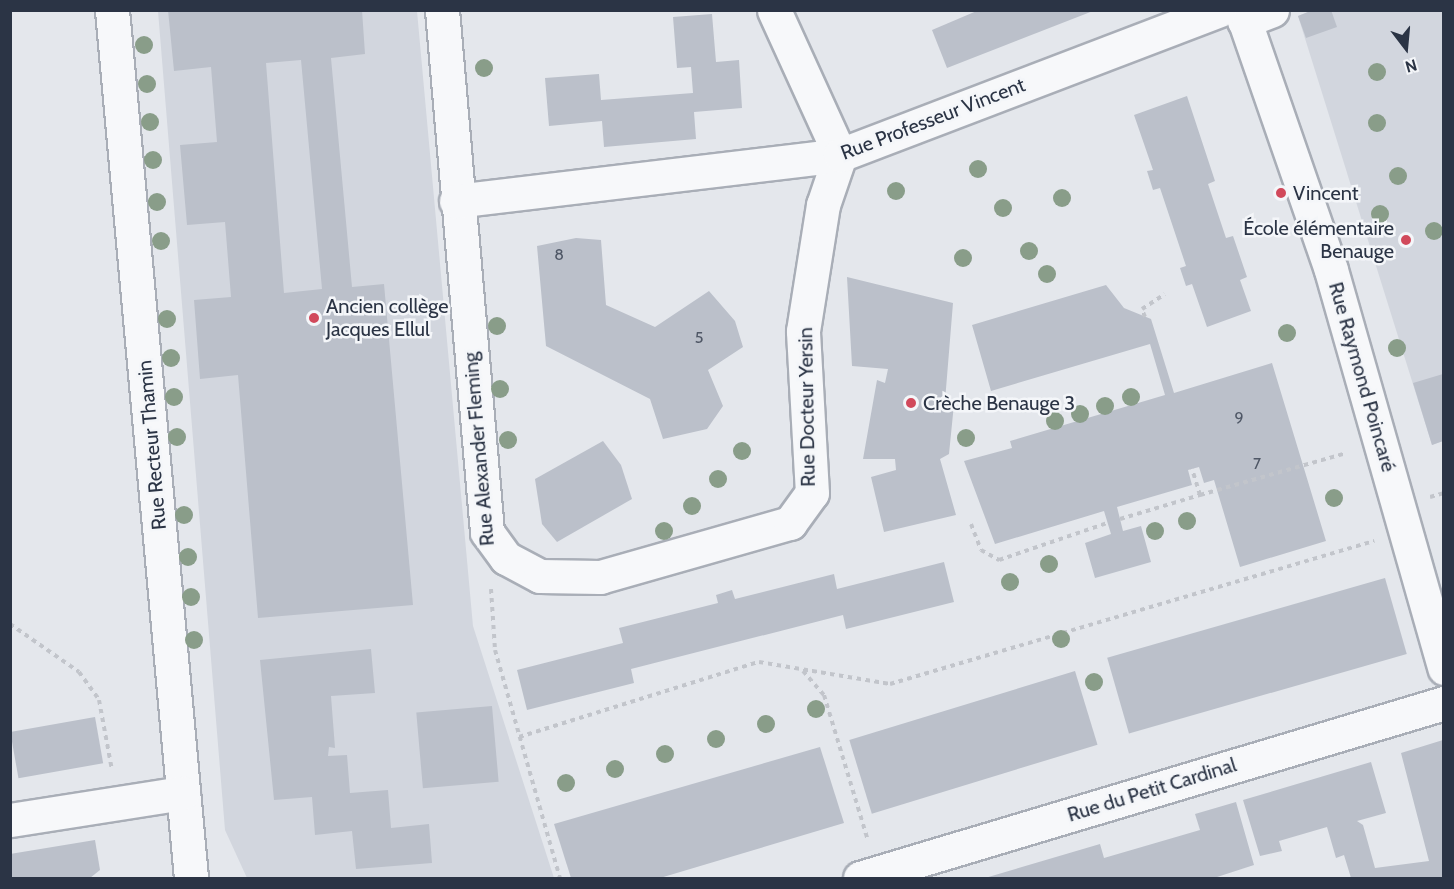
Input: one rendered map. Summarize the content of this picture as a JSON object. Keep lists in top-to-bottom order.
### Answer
{
  "streets": {
    "street": [
      "Rue Professeur Vincent",
      "Rue Raymond Poincaré",
      "Rue Docteur Yersin",
      "Rue Recteur Thamin",
      "Rue Alexander Fleming",
      "Rue du Petit Cardinal"
    ]
  },
  "crossings": [
    ["Rue Professeur Vincent", "Rue Raymond Poincaré"],
    ["Rue Professeur Vincent", "Rue Docteur Yersin"],
    ["Rue Professeur Vincent", "Rue Alexander Fleming"],
    ["Rue Docteur Yersin", "Rue Alexander Fleming"]
  ],
  "places": [
    "Vincent",
    "École élémentaire Benauge",
    "Ancien collège Jacques Ellul",
    "Crèche Benauge 3"
  ],
  "house_numbers": [
    "8",
    "5",
    "9",
    "7"
  ],
  "north": "bottom"
}
